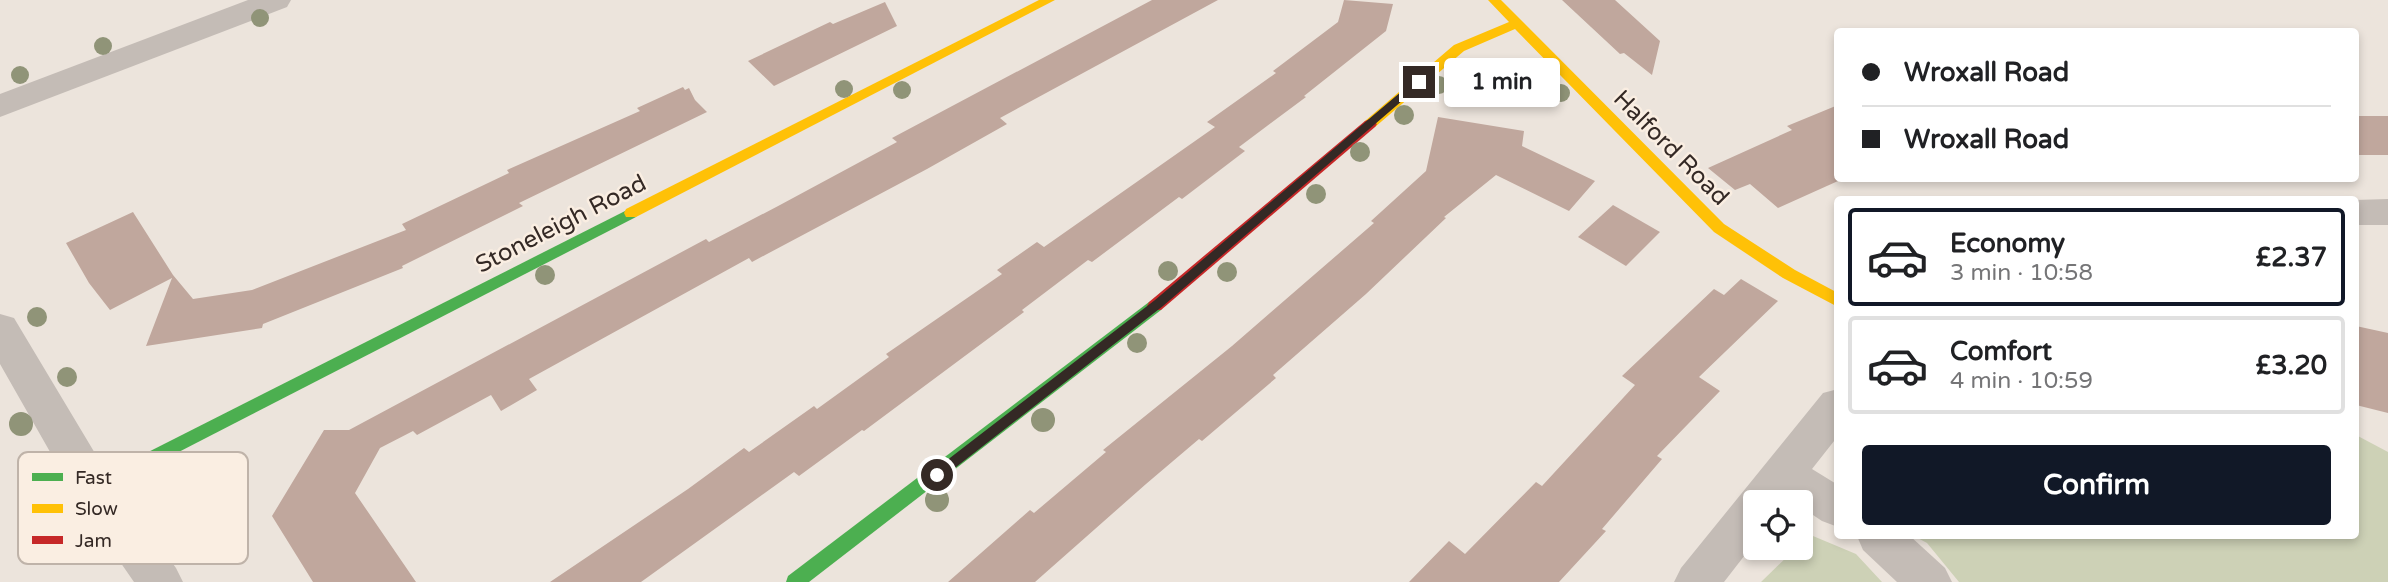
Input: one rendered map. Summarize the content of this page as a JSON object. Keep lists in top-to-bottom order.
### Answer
{
  "streets": {
    "street": ["Halford Road", "Stoneleigh Road"]
  },
  "legend": ["Fast", "Slow", "Jam"],
  "page": {
    "banner": ["Wroxall Road", "Wroxall Road"],
    "bubble": "1 min",
    "list": [
      {
        "name": "Economy",
        "note": "3 min · 10:58",
        "value": "£2.37"
      },
      {
        "name": "Comfort",
        "note": "4 min · 10:59",
        "value": "£3.20"
      }
    ],
    "buttons": "Confirm"
  }
}
